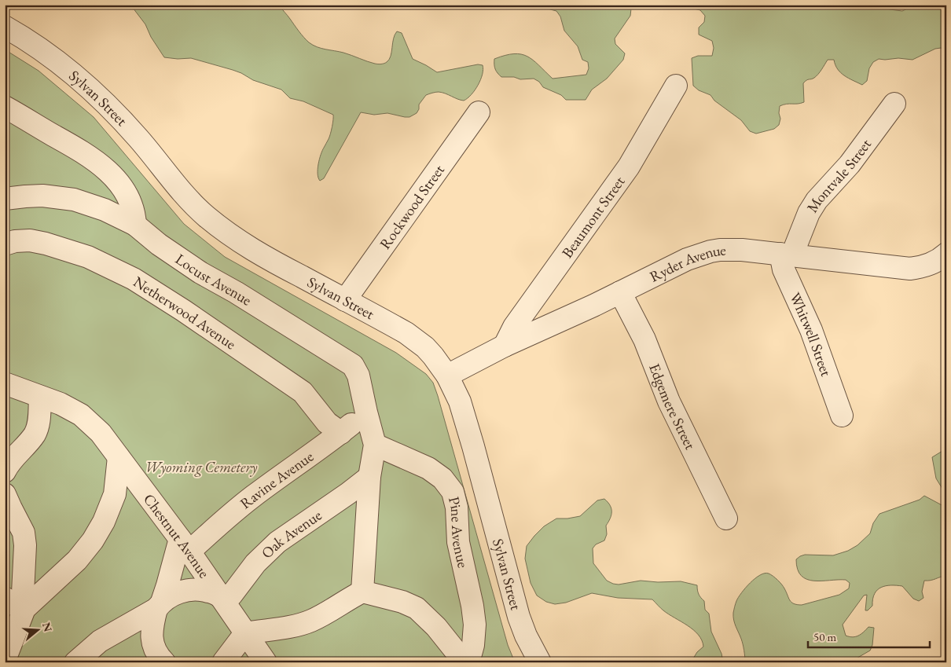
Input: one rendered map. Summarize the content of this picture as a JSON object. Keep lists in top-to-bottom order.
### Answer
{
  "streets": {
    "street": [
      "Sylvan Street",
      "Montvale Street",
      "Rockwood Street",
      "Beaumont Street",
      "Ryder Avenue",
      "Locust Avenue",
      "Netherwood Avenue",
      "Whitwell Street",
      "Edgemere Street",
      "Ravine Avenue",
      "Pine Avenue",
      "Oak Avenue",
      "Chestnut Avenue"
    ]
  },
  "crossings": [
    ["Sylvan Street", "Rockwood Street"],
    ["Sylvan Street", "Ryder Avenue"],
    ["Montvale Street", "Ryder Avenue"],
    ["Montvale Street", "Whitwell Street"],
    ["Beaumont Street", "Ryder Avenue"],
    ["Ryder Avenue", "Whitwell Street"],
    ["Ryder Avenue", "Edgemere Street"],
    ["Locust Avenue", "Ravine Avenue"],
    ["Locust Avenue", "Pine Avenue"],
    ["Locust Avenue", "Oak Avenue"],
    ["Netherwood Avenue", "Ravine Avenue"],
    ["Ravine Avenue", "Chestnut Avenue"],
    ["Oak Avenue", "Chestnut Avenue"]
  ],
  "parks": ["Wyoming Cemetery"],
  "scale_bar": "50 m",
  "north": "right"
}
